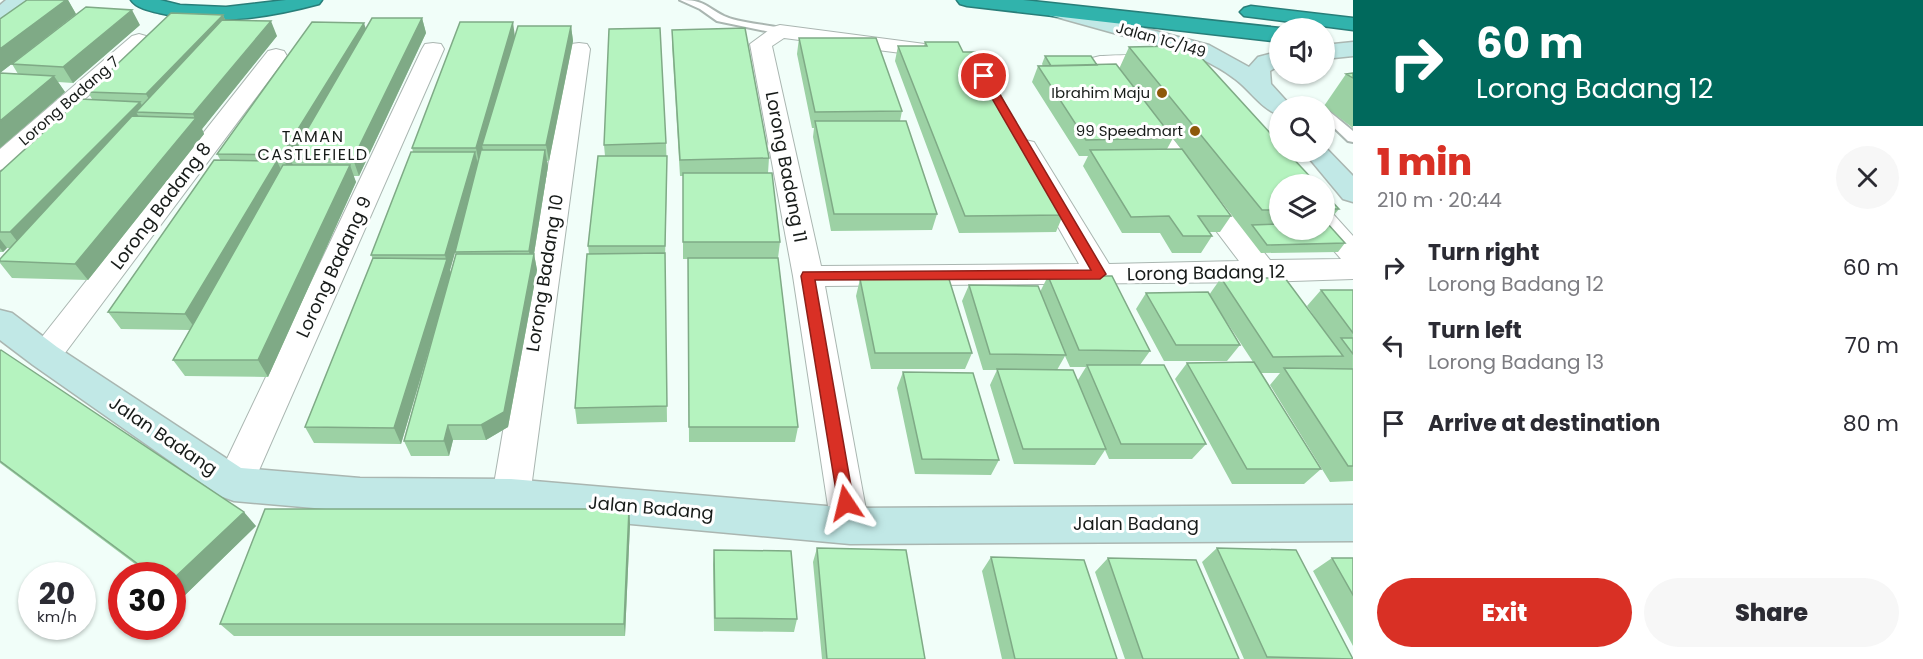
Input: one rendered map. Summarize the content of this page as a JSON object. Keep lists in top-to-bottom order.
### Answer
{
  "streets": {
    "street": [
      "Jalan 1C/149",
      "Lorong Badang 7",
      "Lorong Badang 11",
      "Lorong Badang 8",
      "Lorong Badang 9",
      "Lorong Badang 10",
      "Lorong Badang 12",
      "Jalan Badang"
    ]
  },
  "crossings": [
    ["Lorong Badang 11", "Lorong Badang 12"],
    ["Lorong Badang 11", "Jalan Badang"],
    ["Lorong Badang 8", "Jalan Badang"],
    ["Lorong Badang 9", "Jalan Badang"],
    ["Lorong Badang 10", "Jalan Badang"]
  ],
  "districts": ["TAMAN CASTLEFIELD"],
  "places": ["Ibrahim Maju", "99 Speedmart"],
  "page": {
    "turn": ["60 m", "Lorong Badang 12"],
    "heading": ["1 min", "210 m · 20:44"],
    "list": [
      {
        "name": "Turn right",
        "note": "Lorong Badang 12",
        "value": "60 m"
      },
      {
        "name": "Turn left",
        "note": "Lorong Badang 13",
        "value": "70 m"
      },
      {
        "name": "Arrive at destination",
        "value": "80 m"
      }
    ],
    "speed": "20 km/h",
    "limit": "30",
    "buttons": ["Exit", "Share"]
  }
}
